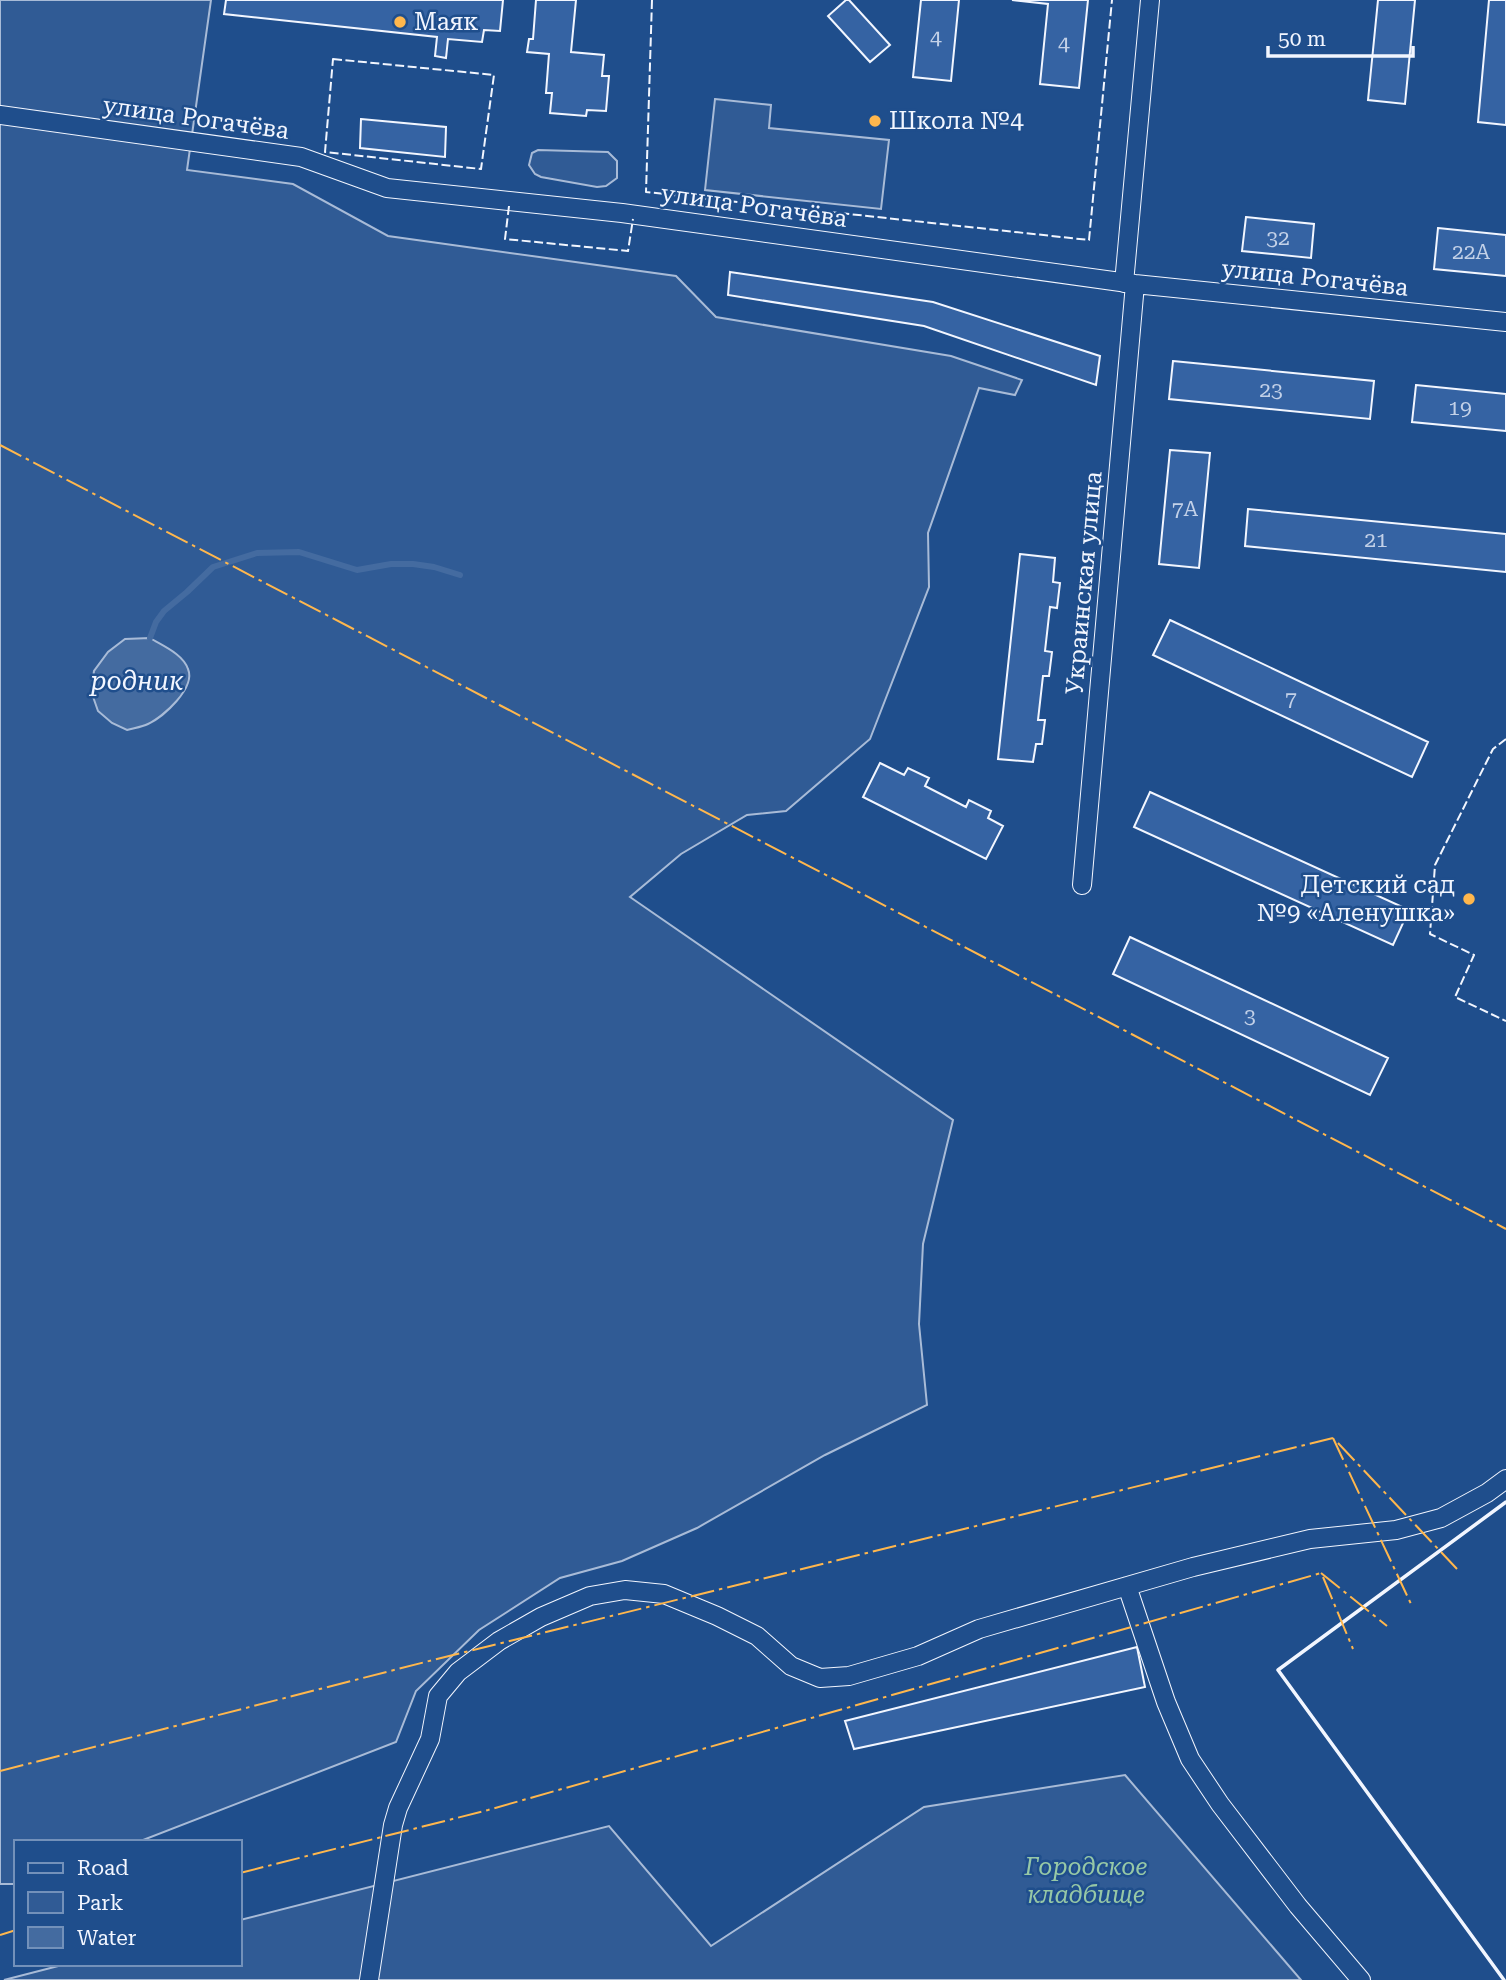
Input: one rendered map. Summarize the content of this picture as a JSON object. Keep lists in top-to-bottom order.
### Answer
{
  "streets": {
    "street": ["улица Рогачёва", "Украинская улица"]
  },
  "crossings": [
    ["улица Рогачёва", "Украинская улица"]
  ],
  "water": ["родник"],
  "parks": ["Городское кладбище"],
  "places": ["Маяк", "Школа №4", "Детский сад №9 «Аленушка»"],
  "house_numbers": [
    "4",
    "4",
    "32",
    "22А",
    "23",
    "19",
    "7А",
    "21",
    "7",
    "3"
  ],
  "legend": ["Road", "Park", "Water"],
  "scale_bar": "50 m"
}
